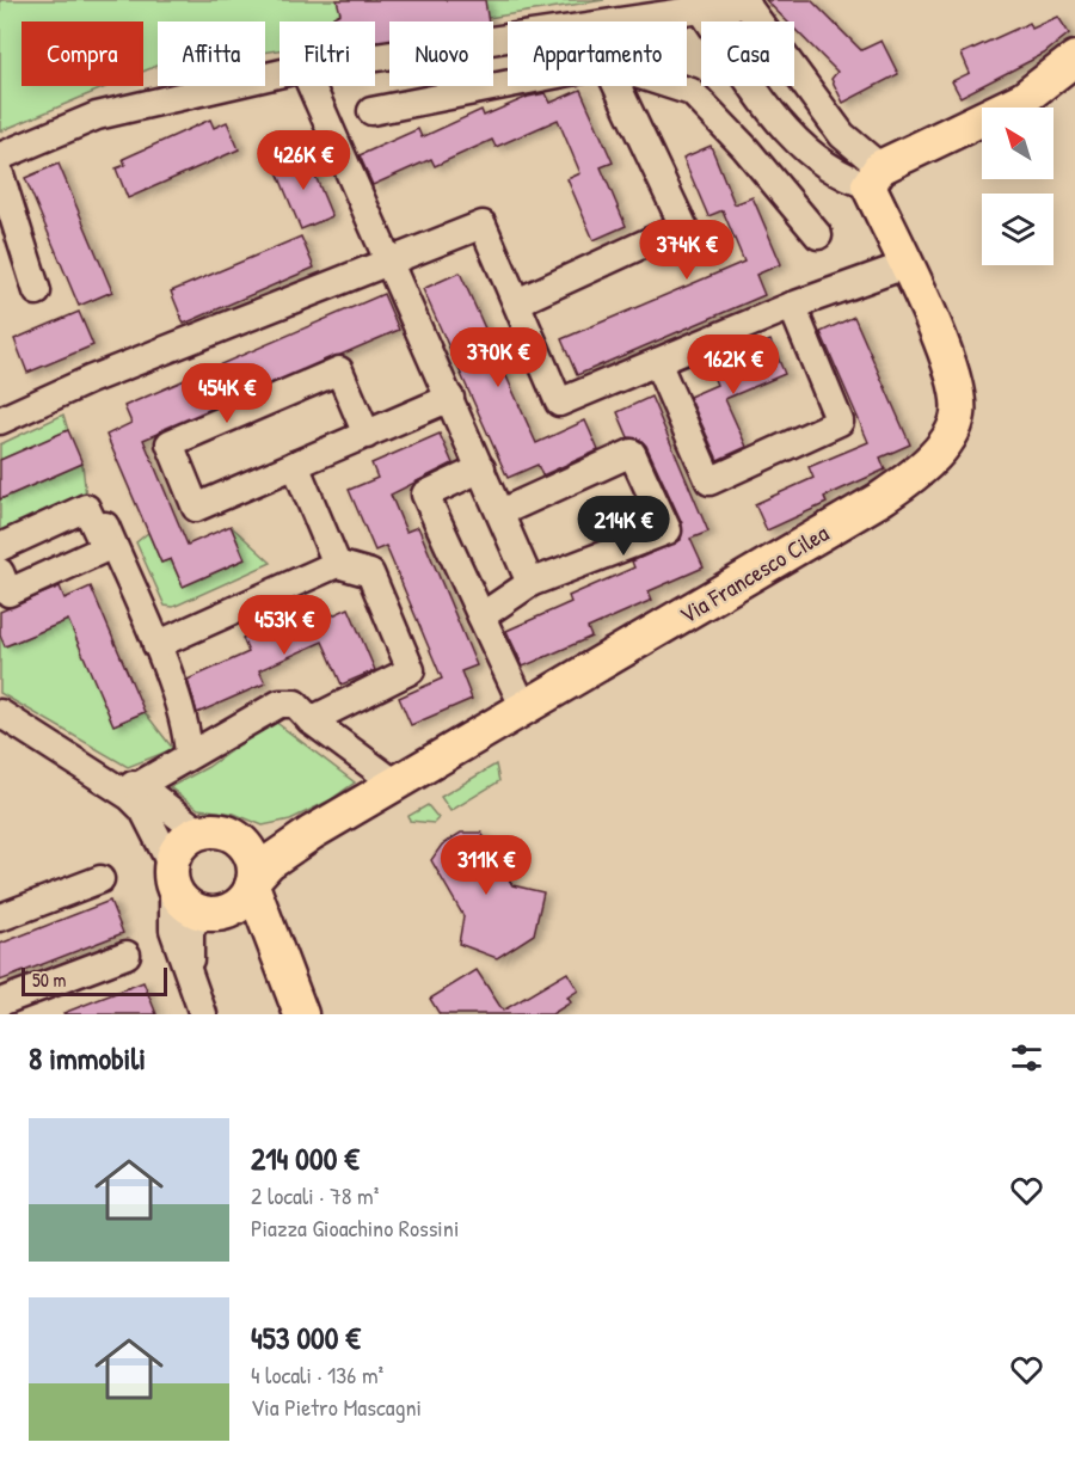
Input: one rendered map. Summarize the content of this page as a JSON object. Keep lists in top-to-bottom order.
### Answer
{
  "streets": {
    "main road": ["Via Francesco Cilea"]
  },
  "scale_bar": "50 m",
  "north": "top left",
  "page": {
    "chip": [
      "Compra",
      "Affitta",
      "Filtri",
      "Nuovo",
      "Appartamento",
      "Casa"
    ],
    "price": [
      "426K €",
      "374K €",
      "370K €",
      "162K €",
      "454K €",
      "214K €",
      "453K €",
      "311K €"
    ],
    "scale": "50 m",
    "heading": "8 immobili",
    "list": [
      {
        "name": "214 000 €",
        "note": "2 locali · 78 m² · Piazza Gioachino Rossini"
      },
      {
        "name": "453 000 €",
        "note": "4 locali · 136 m² · Via Pietro Mascagni"
      }
    ]
  }
}
